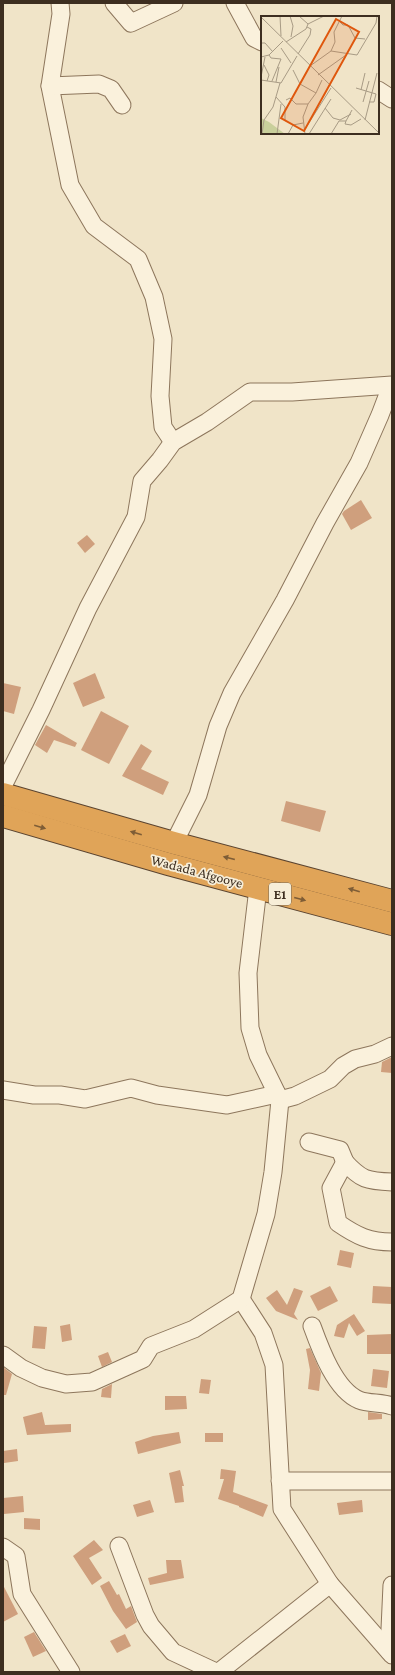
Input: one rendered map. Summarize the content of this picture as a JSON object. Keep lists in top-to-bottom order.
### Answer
{
  "streets": {
    "highway": ["Wadada Afgooye", "E1"]
  }
}
